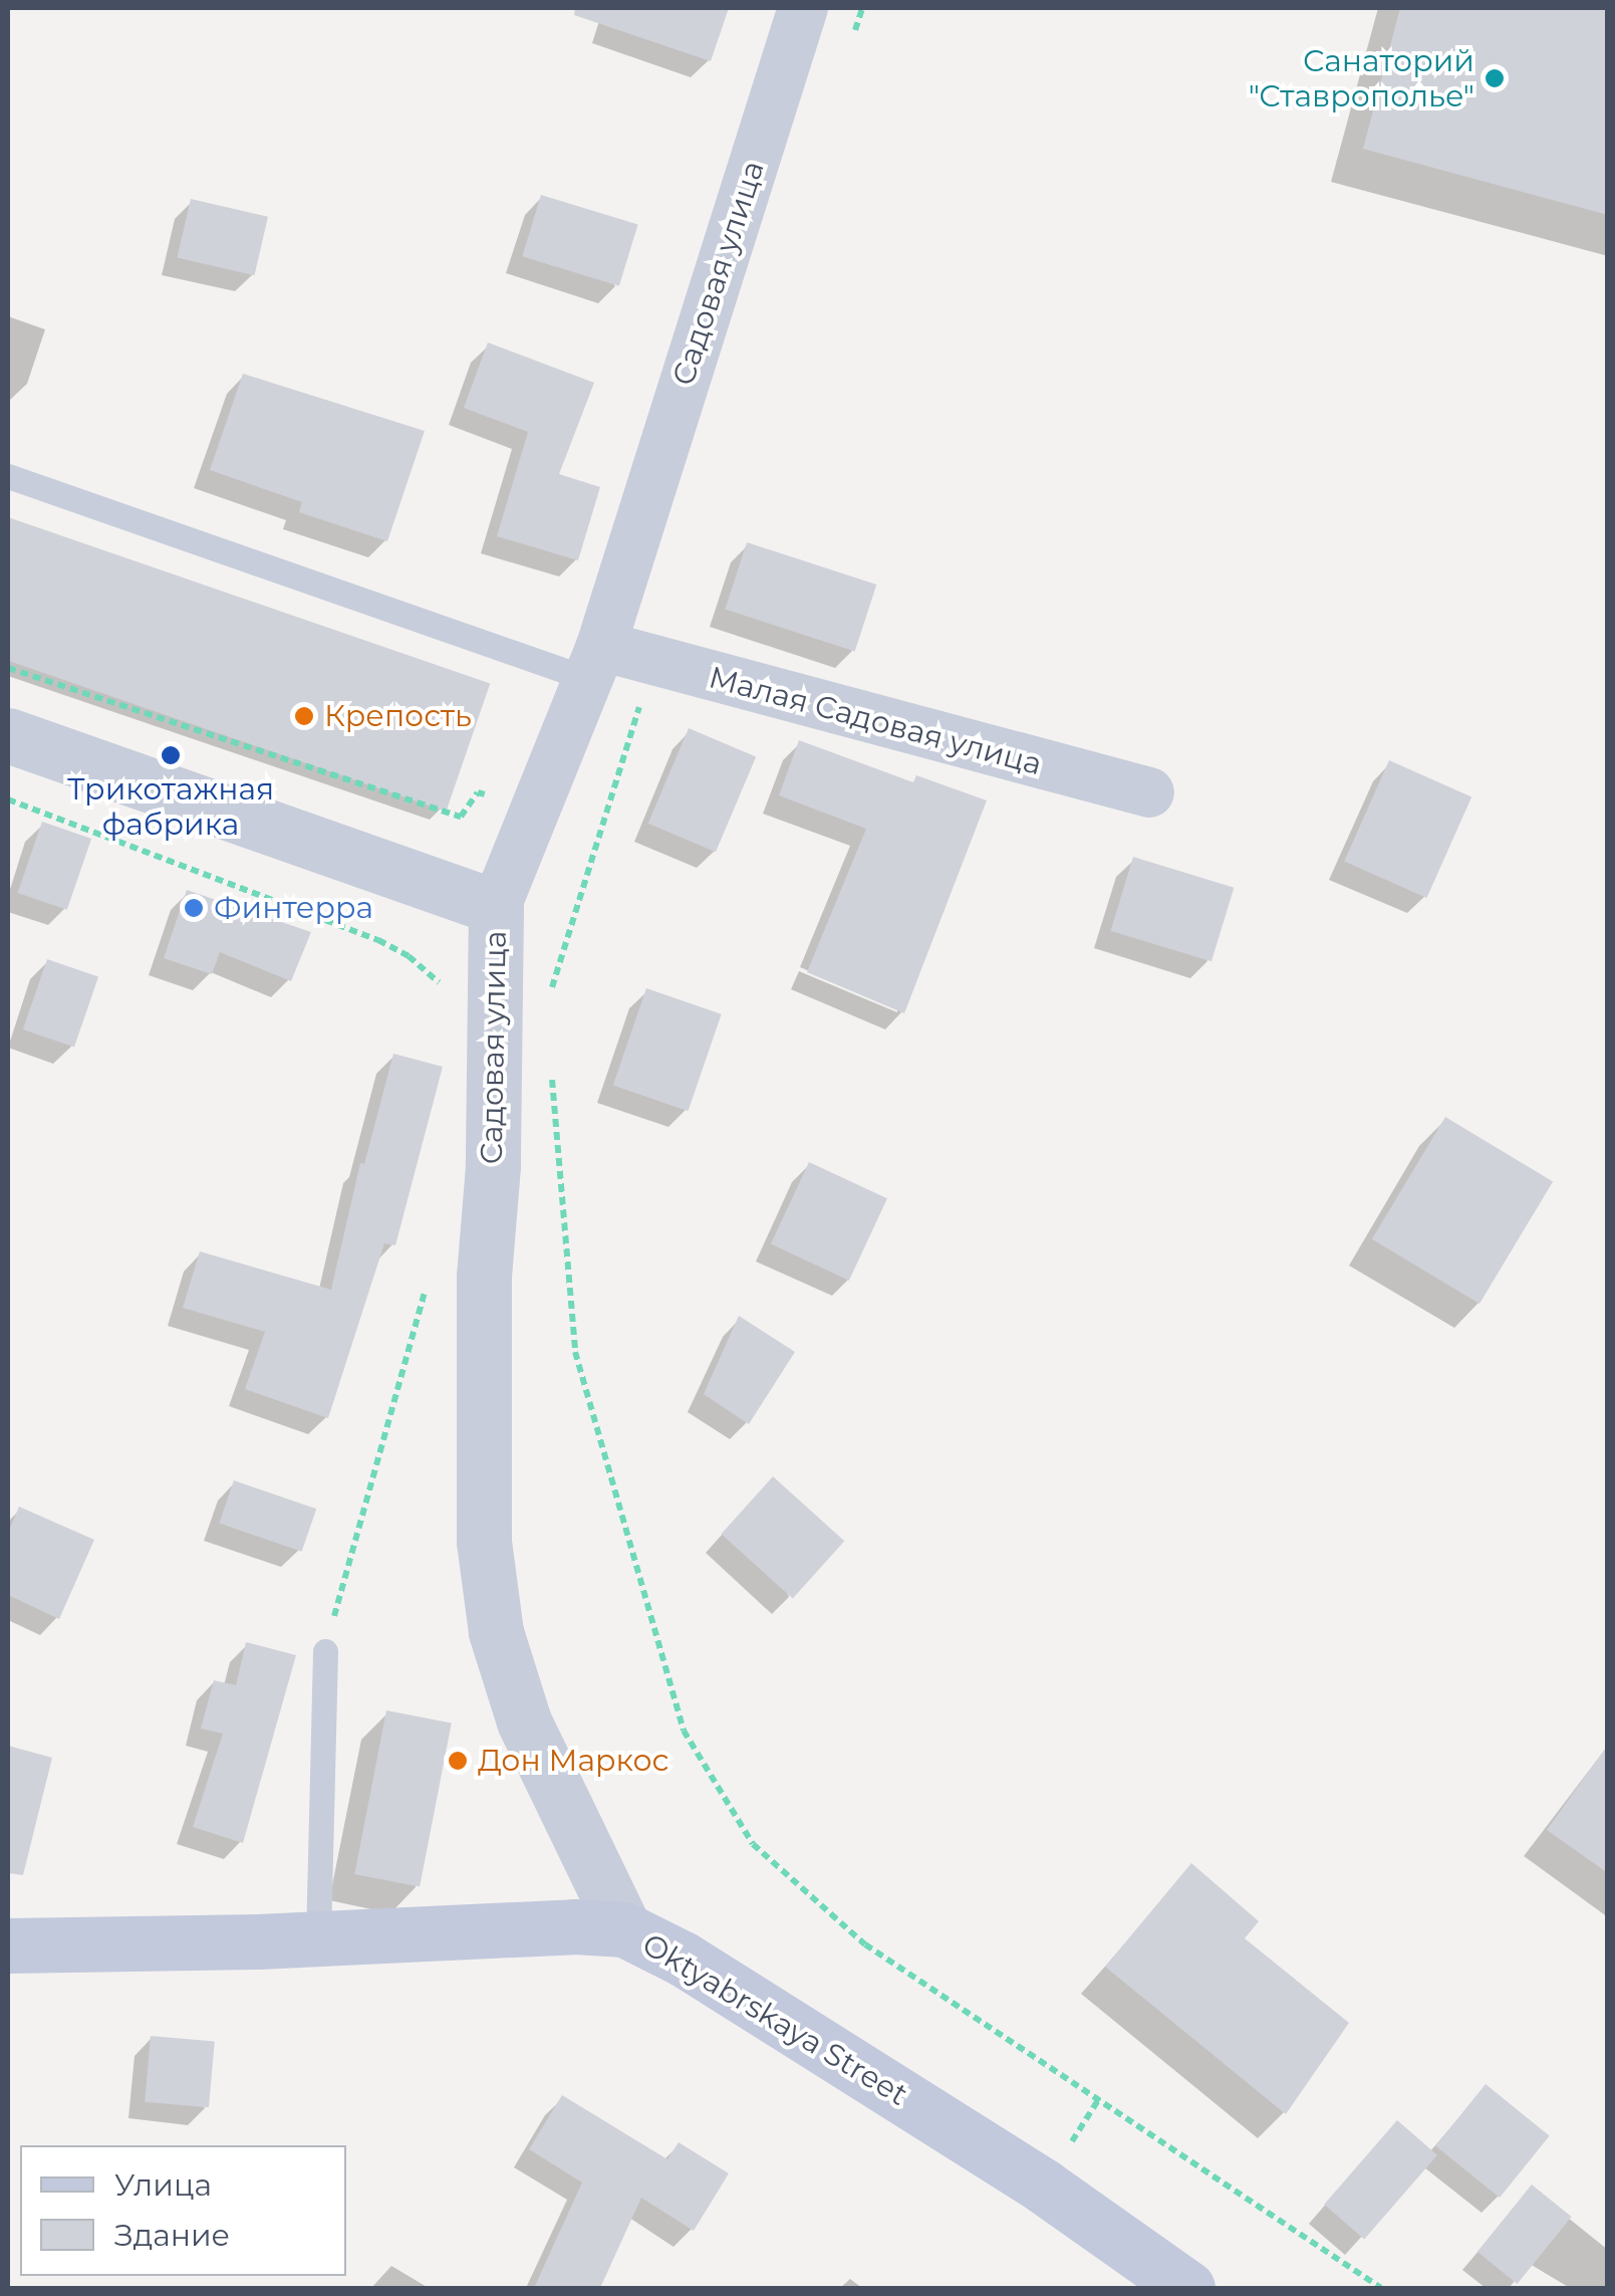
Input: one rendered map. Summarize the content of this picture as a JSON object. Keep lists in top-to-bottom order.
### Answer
{
  "streets": {
    "main road": ["Oktyabrskaya Street"],
    "street": ["Садовая улица", "Малая Садовая улица"]
  },
  "crossings": [
    ["Садовая улица", "Малая Садовая улица"],
    ["Садовая улица", "Oktyabrskaya Street"]
  ],
  "places": [
    "Санаторий \"Ставрополье\"",
    "Крепость",
    "Трикотажная фабрика",
    "Финтерра",
    "Дон Маркос"
  ],
  "legend": ["Улица", "Здание"]
}
